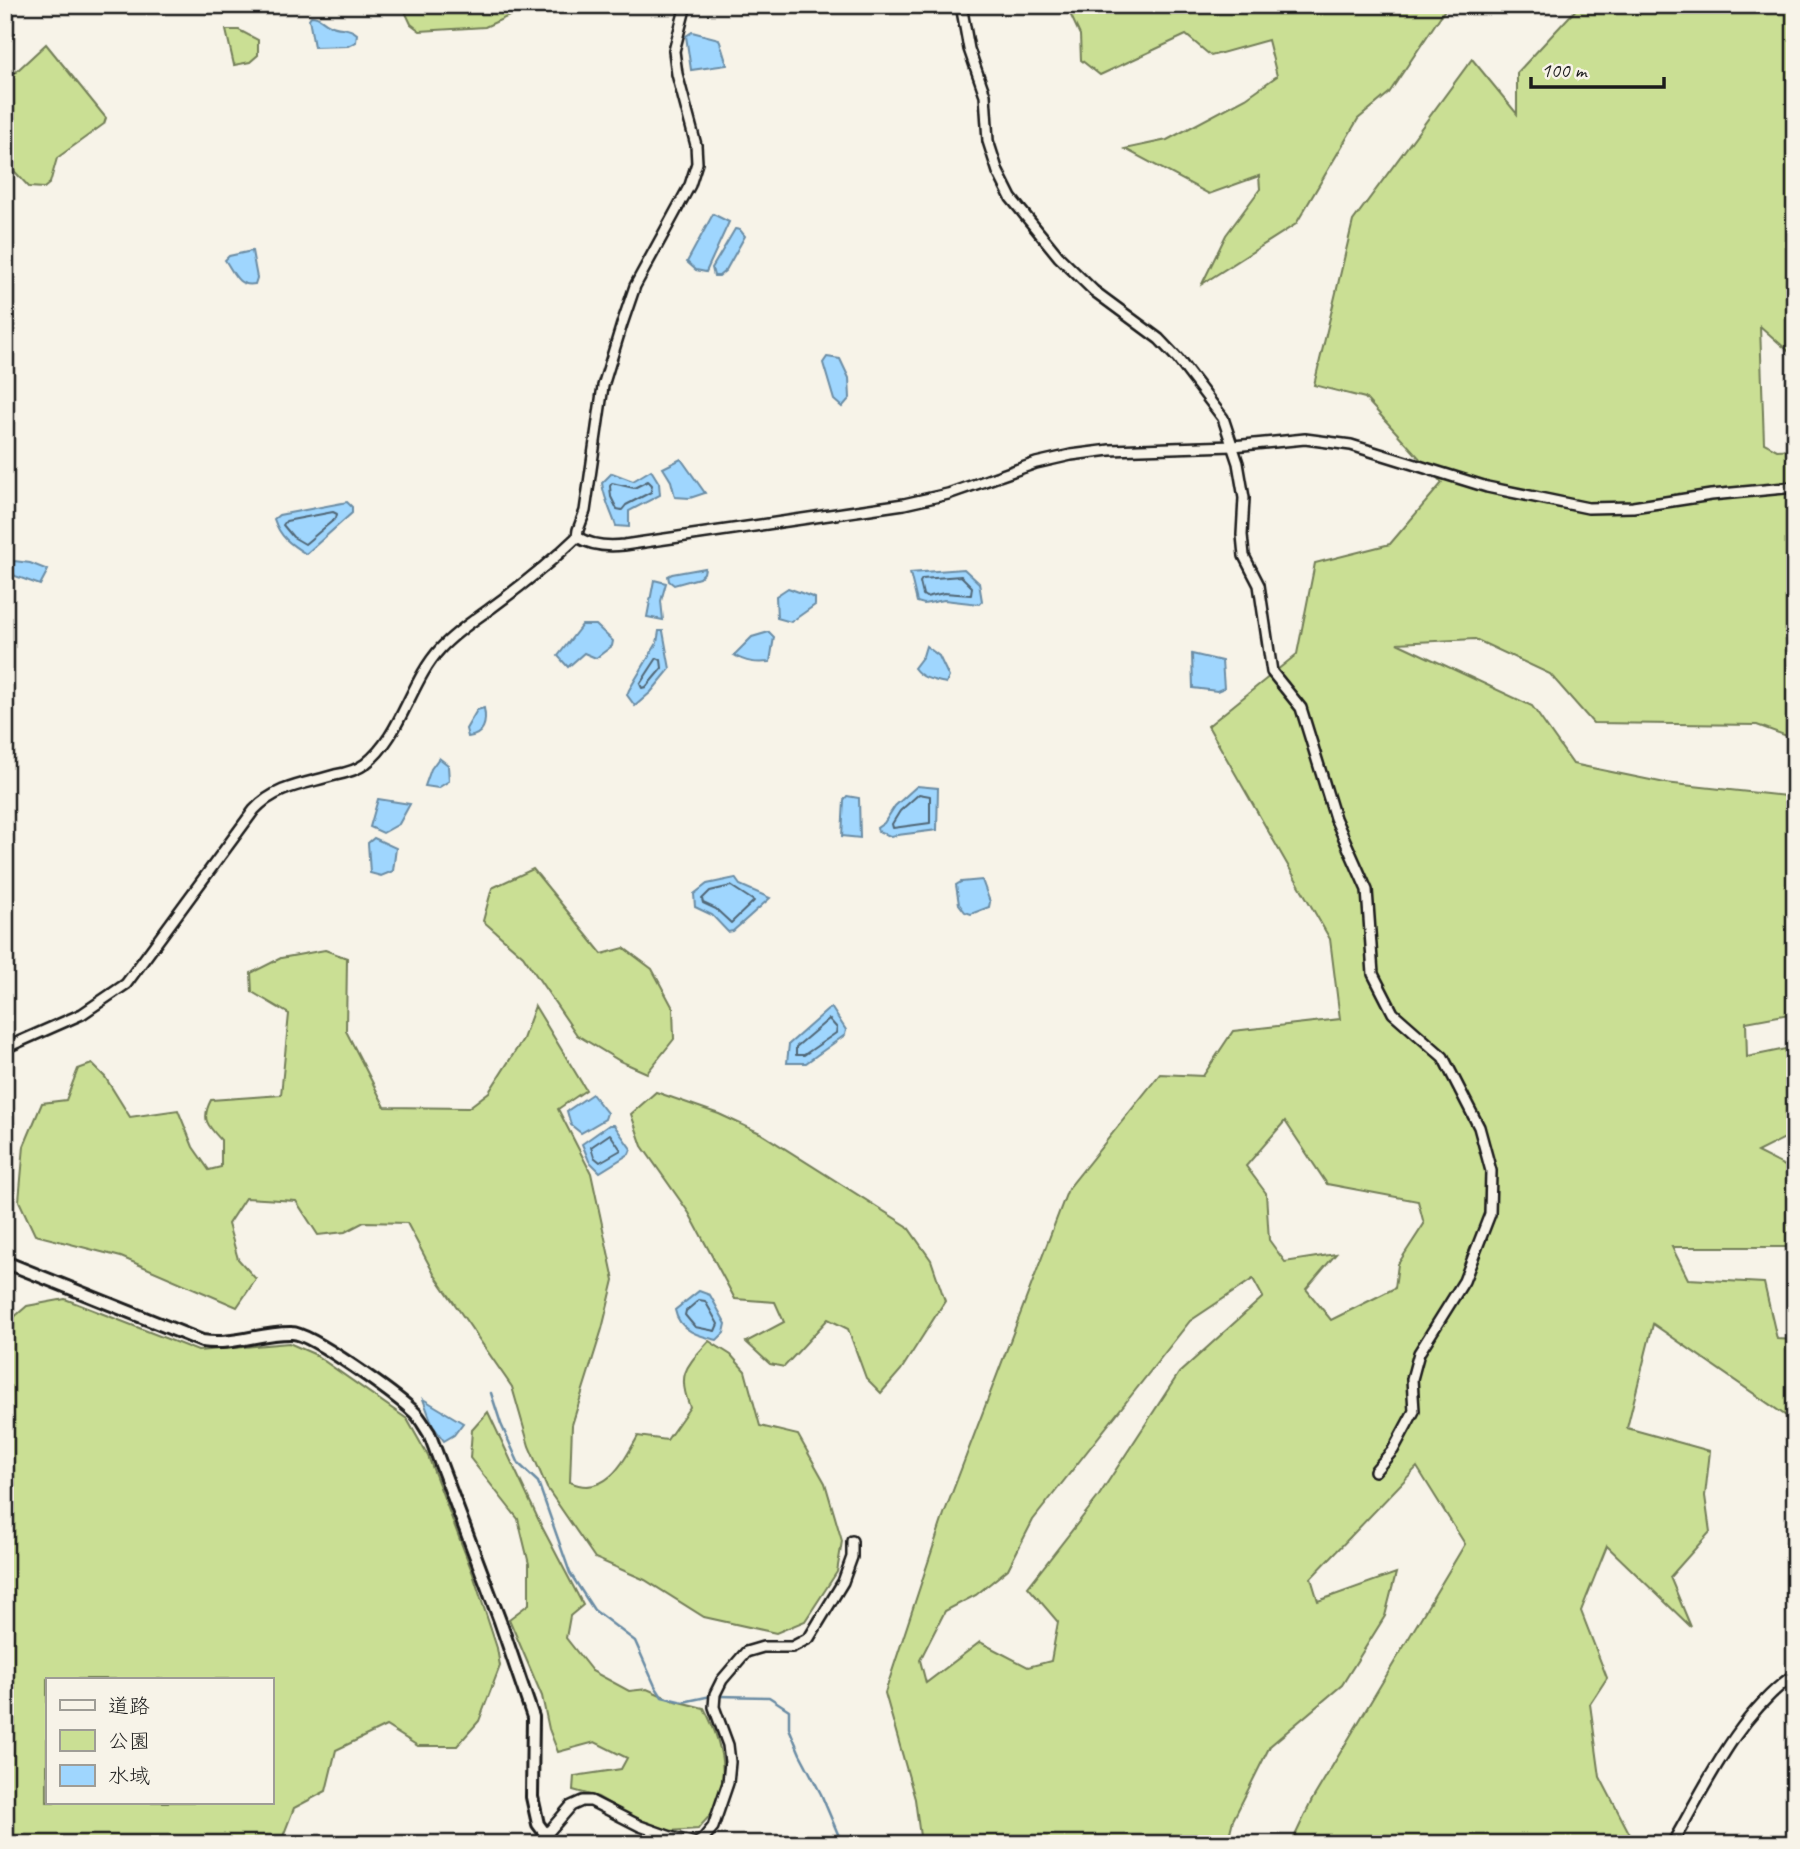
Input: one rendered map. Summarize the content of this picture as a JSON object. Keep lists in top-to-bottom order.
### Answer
{
  "legend": ["道路", "公園", "水域"],
  "scale_bar": "100 m"
}
